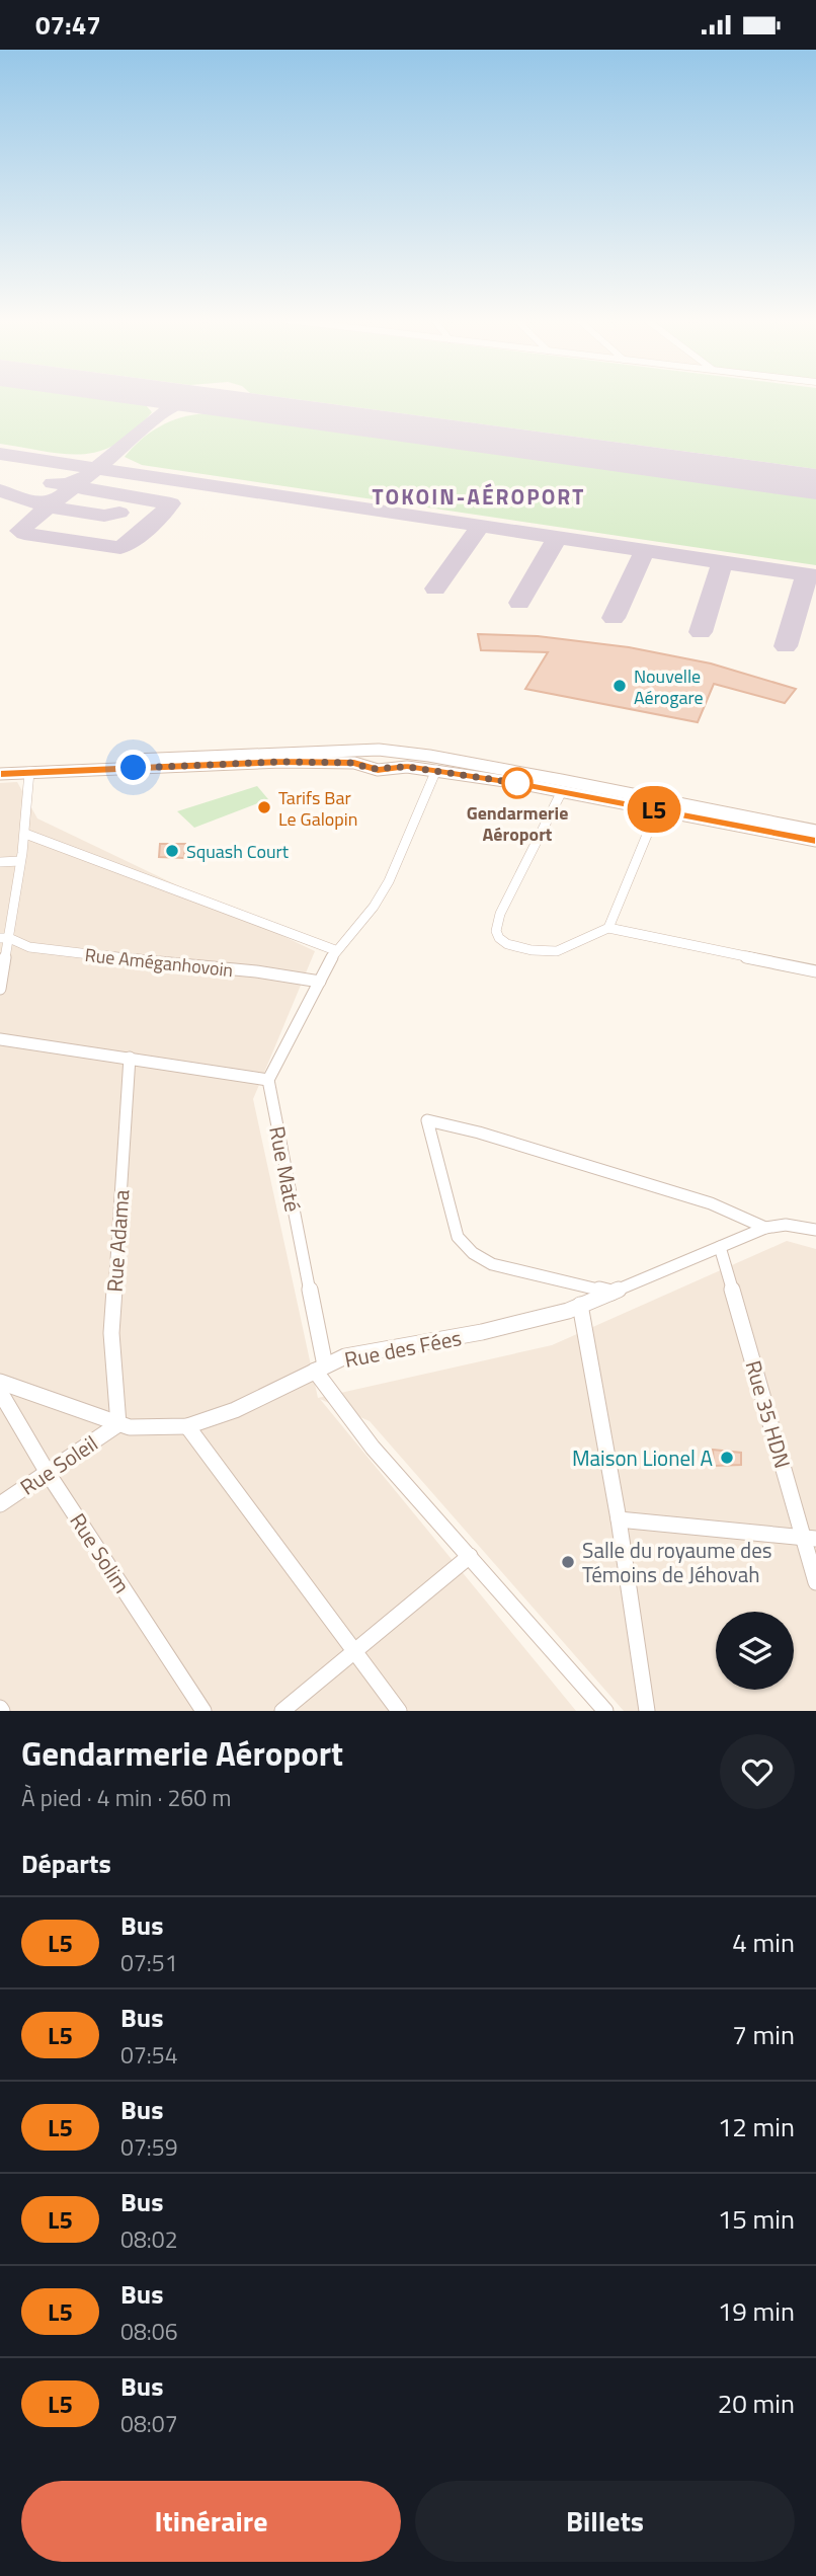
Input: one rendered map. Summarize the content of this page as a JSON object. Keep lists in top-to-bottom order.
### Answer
{
  "streets": {
    "street": [
      "Rue Améganhovoin",
      "Rue Maté",
      "Rue Adama",
      "Rue des Fées",
      "Rue 35 HDN",
      "Rue Soleil",
      "Rue Solim"
    ]
  },
  "crossings": [
    ["Rue Maté", "Rue des Fées"],
    ["Rue Adama", "Rue des Fées"],
    ["Rue Adama", "Rue Soleil"],
    ["Rue des Fées", "Rue 35 HDN"],
    ["Rue des Fées", "Rue Soleil"],
    ["Rue Soleil", "Rue Solim"]
  ],
  "districts": ["TOKOIN-AÉROPORT"],
  "places": [
    "Nouvelle Aérogare",
    "Gendarmerie Aéroport",
    "Tarifs Bar Le Galopin",
    "Squash Court",
    "Maison Lionel A",
    "Salle du royaume des Témoins de Jéhovah"
  ],
  "lines": ["bus line L5"],
  "page": {
    "status": "07:47",
    "on_map": "L5",
    "heading": [
      ["Gendarmerie Aéroport", "À pied · 4 min · 260 m"],
      "Départs"
    ],
    "list": [
      {
        "mark": "L5",
        "name": "Bus",
        "note": "07:51",
        "value": "4 min"
      },
      {
        "mark": "L5",
        "name": "Bus",
        "note": "07:54",
        "value": "7 min"
      },
      {
        "mark": "L5",
        "name": "Bus",
        "note": "07:59",
        "value": "12 min"
      },
      {
        "mark": "L5",
        "name": "Bus",
        "note": "08:02",
        "value": "15 min"
      },
      {
        "mark": "L5",
        "name": "Bus",
        "note": "08:06",
        "value": "19 min"
      },
      {
        "mark": "L5",
        "name": "Bus",
        "note": "08:07",
        "value": "20 min"
      }
    ],
    "buttons": ["Itinéraire", "Billets"]
  }
}
